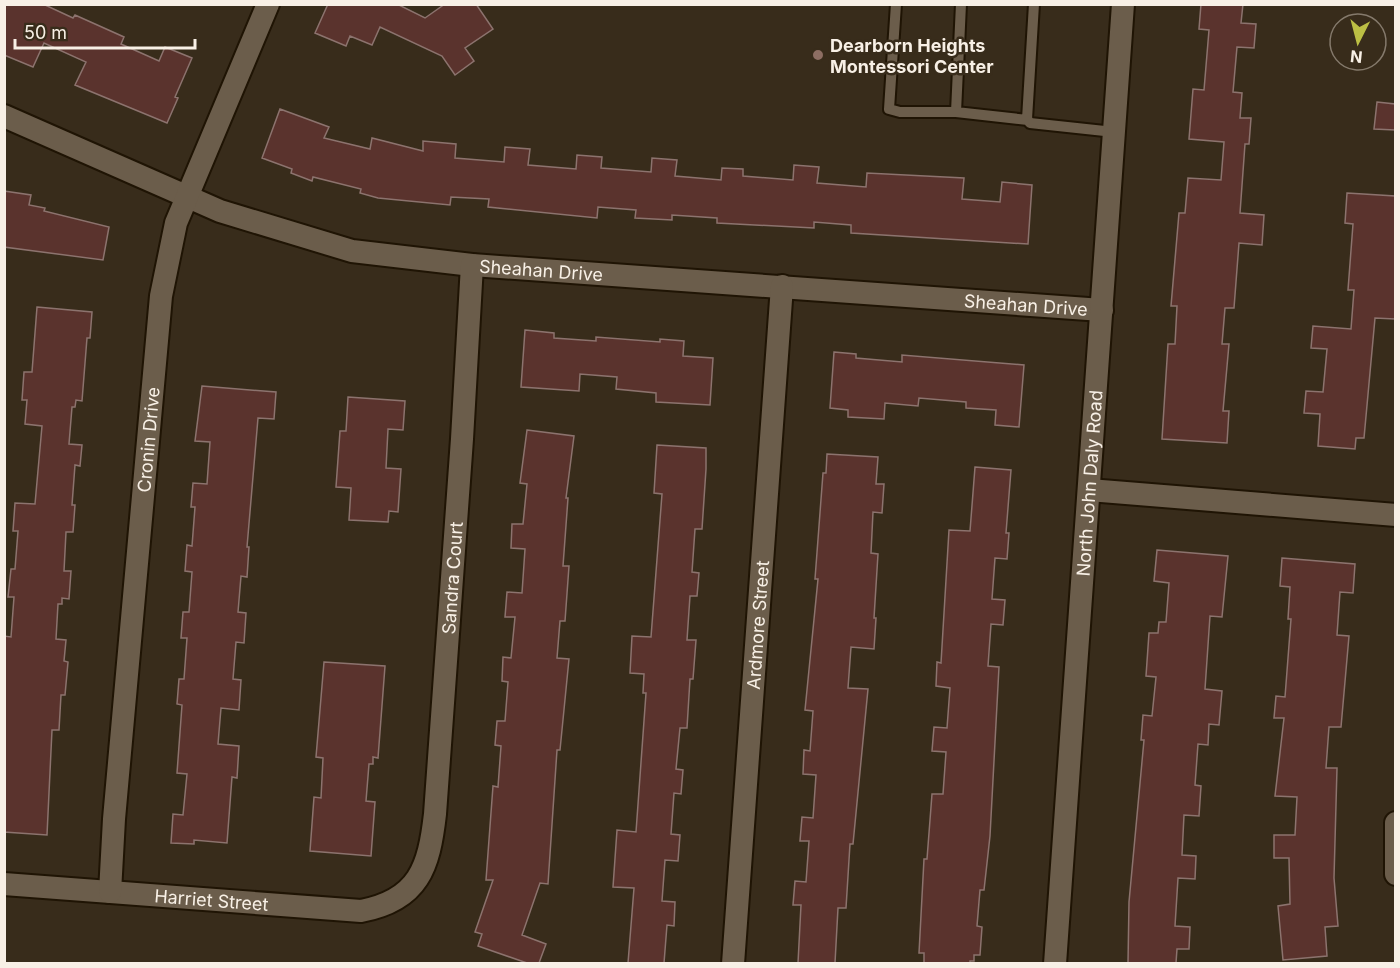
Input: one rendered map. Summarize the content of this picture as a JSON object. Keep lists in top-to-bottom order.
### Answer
{
  "streets": {
    "street": [
      "Sheahan Drive",
      "Cronin Drive",
      "North John Daly Road",
      "Sandra Court",
      "Ardmore Street",
      "Harriet Street"
    ]
  },
  "crossings": [
    ["Sheahan Drive", "Cronin Drive"],
    ["Sheahan Drive", "North John Daly Road"],
    ["Sheahan Drive", "Sandra Court"],
    ["Sheahan Drive", "Ardmore Street"],
    ["Cronin Drive", "Harriet Street"],
    ["Sandra Court", "Harriet Street"]
  ],
  "places": ["Dearborn Heights Montessori Center"],
  "scale_bar": "50 m",
  "north": "bottom"
}
